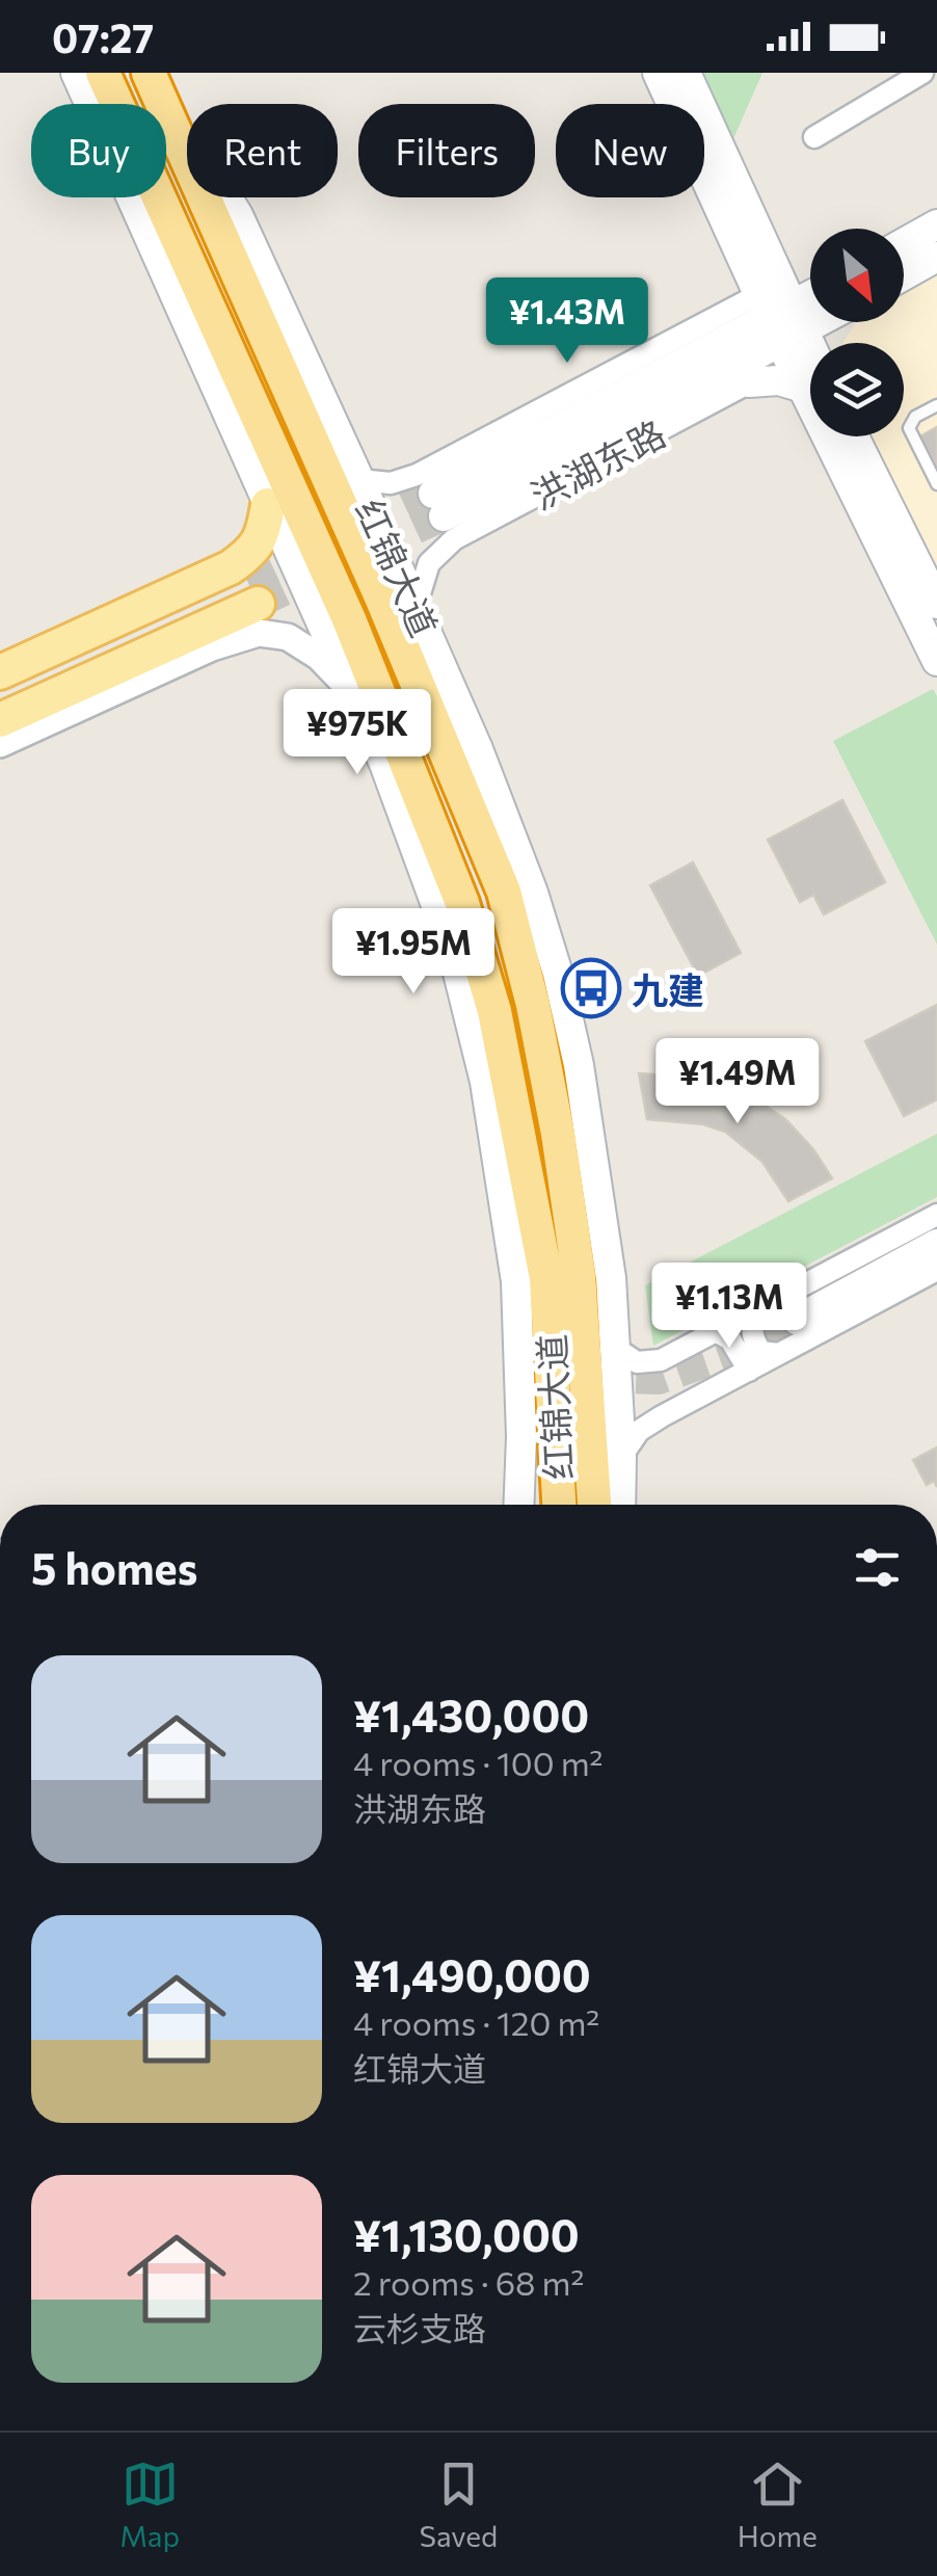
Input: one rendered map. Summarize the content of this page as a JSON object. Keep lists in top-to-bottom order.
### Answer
{
  "streets": {
    "highway": ["红锦大道"],
    "main road": ["洪湖东路"]
  },
  "crossings": [
    ["洪湖东路", "红锦大道"]
  ],
  "places": {
    "bus stop": ["九建"]
  },
  "north": "bottom right",
  "page": {
    "status": "07:27",
    "chip": [
      "Buy",
      "Rent",
      "Filters",
      "New"
    ],
    "price": [
      "¥1.43M",
      "¥975K",
      "¥1.95M",
      "¥1.49M",
      "¥1.13M"
    ],
    "heading": "5 homes",
    "list": [
      {
        "name": "¥1,430,000",
        "note": "4 rooms · 100 m² · 洪湖东路"
      },
      {
        "name": "¥1,490,000",
        "note": "4 rooms · 120 m² · 红锦大道"
      },
      {
        "name": "¥1,130,000",
        "note": "2 rooms · 68 m² · 云杉支路"
      }
    ],
    "tabs": ["Map", "Saved", "Home"]
  }
}
